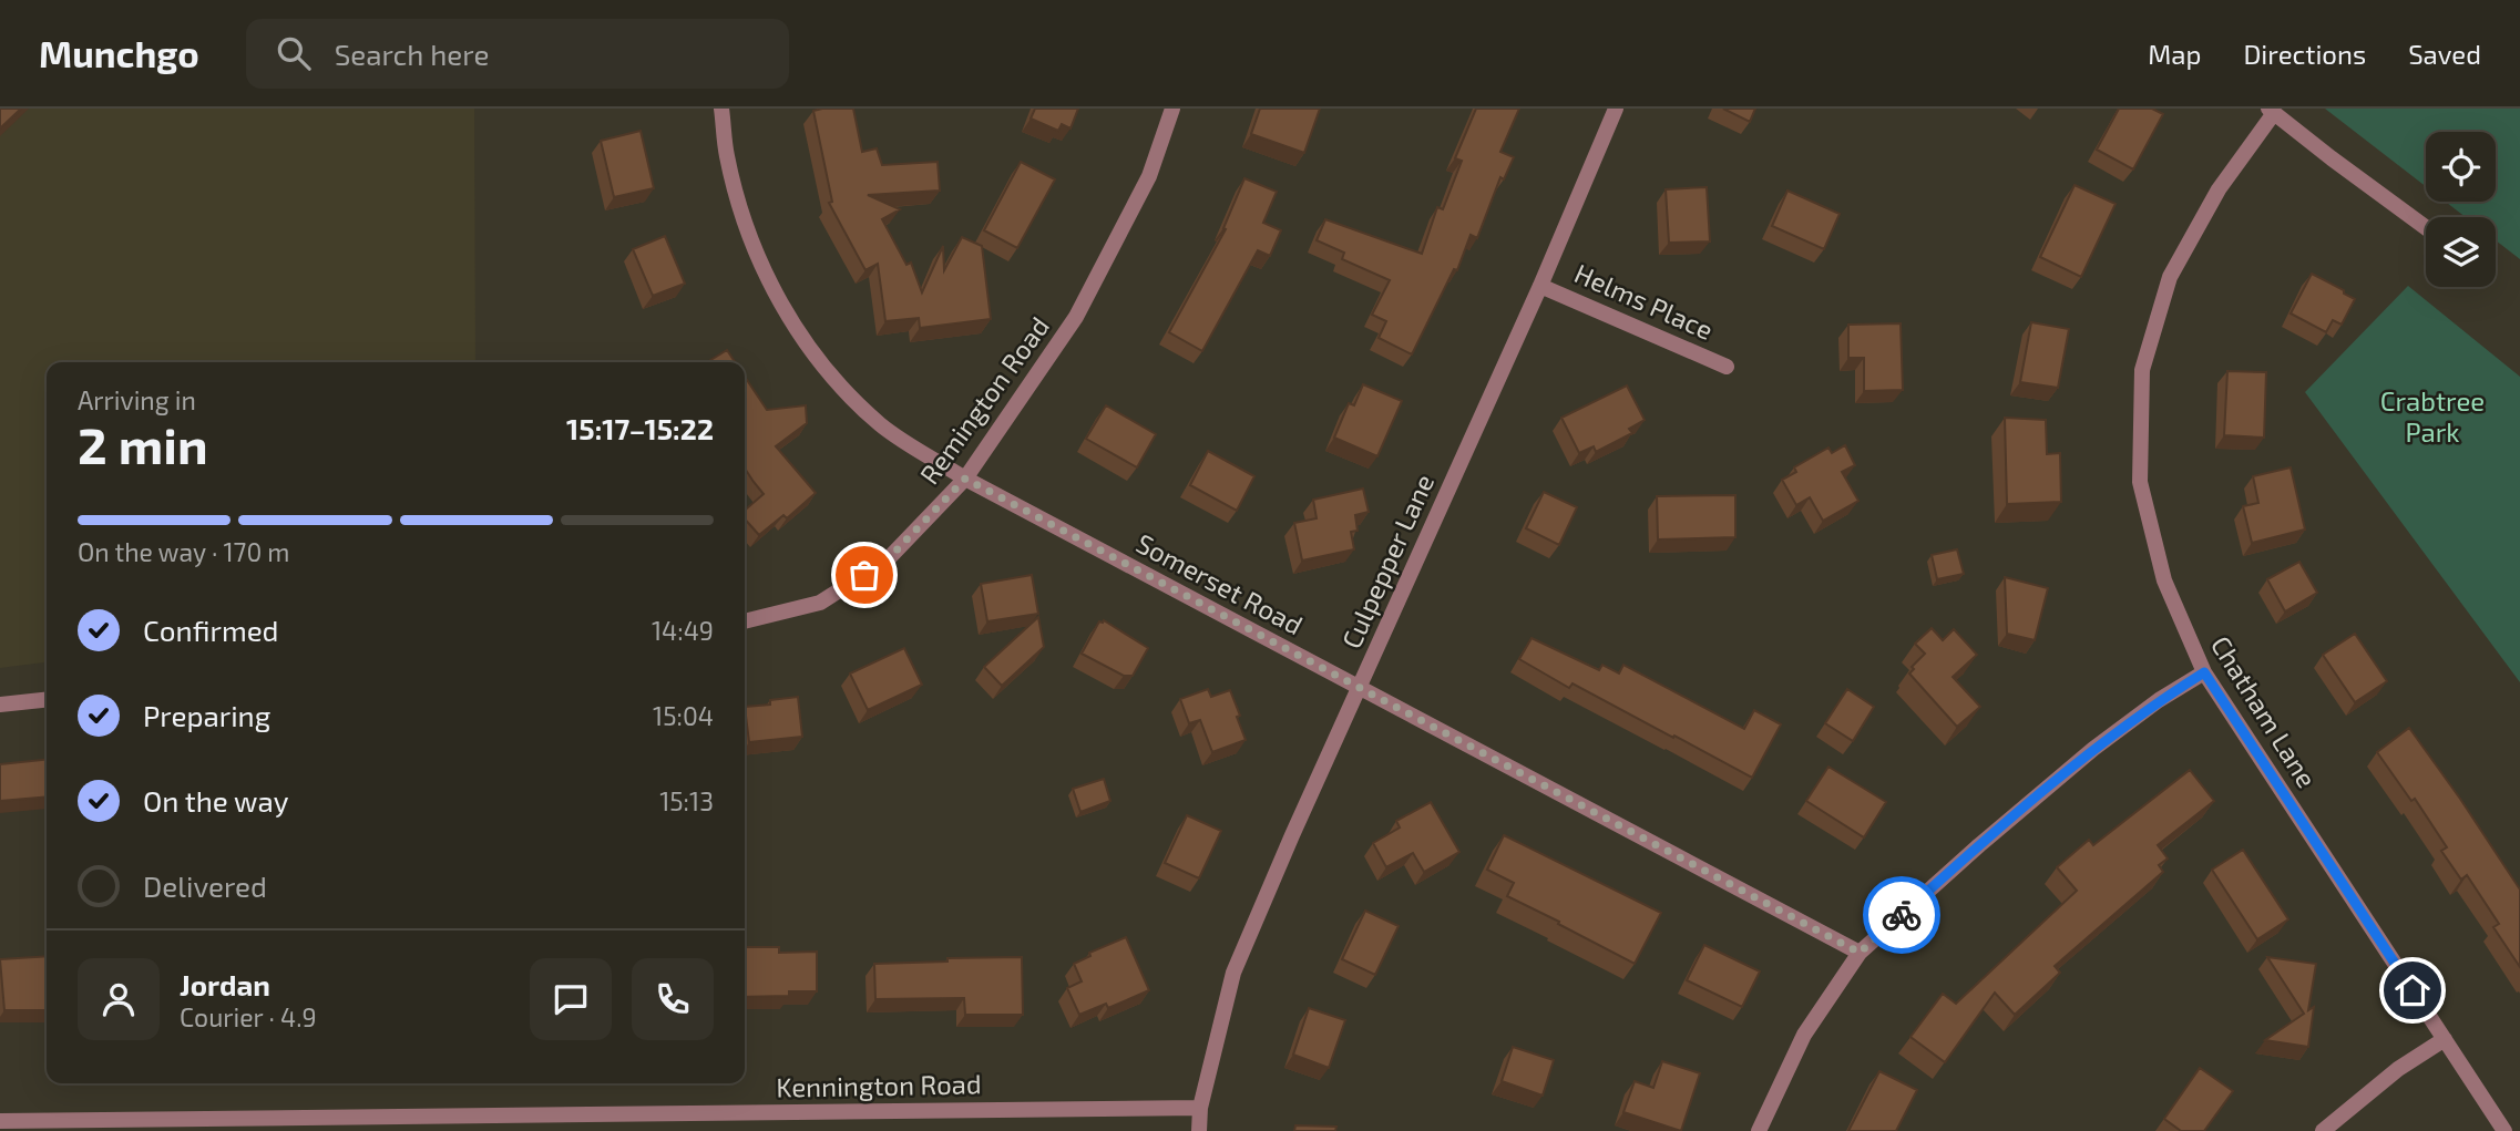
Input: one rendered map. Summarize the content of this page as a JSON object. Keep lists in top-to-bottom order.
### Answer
{
  "streets": {
    "street": [
      "Helms Place",
      "Remington Road",
      "Culpepper Lane",
      "Somerset Road",
      "Chatham Lane",
      "Kennington Road"
    ]
  },
  "crossings": [
    ["Helms Place", "Culpepper Lane"],
    ["Remington Road", "Somerset Road"],
    ["Culpepper Lane", "Somerset Road"],
    ["Culpepper Lane", "Kennington Road"]
  ],
  "parks": ["Crabtree Park"],
  "page": {
    "header": "Munchgo",
    "search": "Search here",
    "nav": ["Map", "Directions", "Saved"],
    "heading": ["2 min", "Arriving in", "15:17–15:22"],
    "panel": ["Jordan", "Courier · 4.9"],
    "bar": "On the way · 170 m",
    "list": [
      ["Confirmed", "14:49"],
      ["Preparing", "15:04"],
      ["On the way", "15:13"],
      "Delivered"
    ]
  }
}
